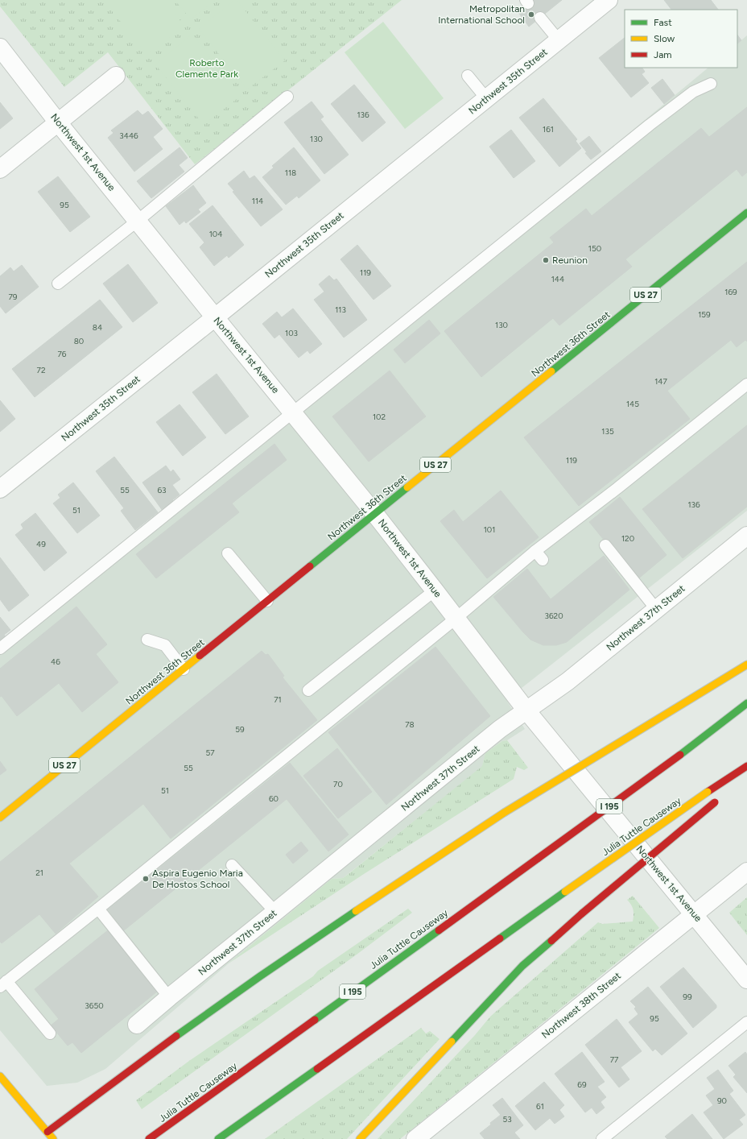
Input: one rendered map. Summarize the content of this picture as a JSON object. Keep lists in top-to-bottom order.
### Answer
{
  "streets": {
    "main road": [
      "US 27",
      "Northwest 36th Street",
      "I 195",
      "Julia Tuttle Causeway"
    ],
    "street": [
      "Northwest 35th Street",
      "Northwest 1st Avenue",
      "Northwest 37th Street",
      "Northwest 38th Street"
    ]
  },
  "crossings": [
    ["Northwest 35th Street", "Northwest 1st Avenue"],
    ["Northwest 1st Avenue", "Northwest 36th Street"],
    ["Northwest 1st Avenue", "Northwest 37th Street"],
    ["Northwest 1st Avenue", "Northwest 38th Street"]
  ],
  "parks": ["Roberto Clemente Park"],
  "places": ["Metropolitan International School", "Reunion", "Aspira Eugenio Maria De Hostos School"],
  "house_numbers": [
    "136",
    "161",
    "3446",
    "130",
    "118",
    "114",
    "95",
    "104",
    "150",
    "119",
    "144",
    "169",
    "79",
    "113",
    "159",
    "130",
    "84",
    "103",
    "80",
    "76",
    "72",
    "147",
    "145",
    "102",
    "135",
    "119",
    "55",
    "63",
    "136",
    "51",
    "101",
    "120",
    "49",
    "3620",
    "46",
    "71",
    "78",
    "59",
    "57",
    "55",
    "70",
    "51",
    "60",
    "21",
    "99",
    "3650",
    "95",
    "77",
    "69",
    "90",
    "61",
    "53"
  ],
  "legend": ["Fast", "Slow", "Jam"]
}
